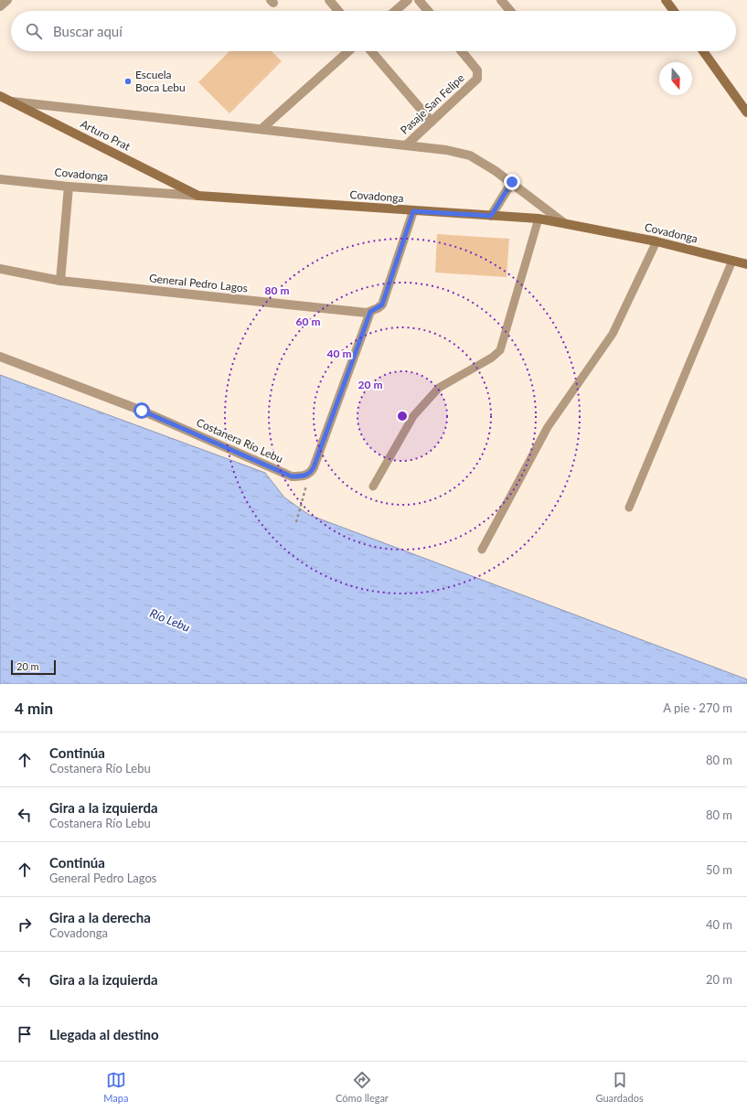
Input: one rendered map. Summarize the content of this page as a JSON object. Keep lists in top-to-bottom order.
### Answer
{
  "streets": {
    "main road": ["Arturo Prat", "Covadonga"],
    "street": ["Pasaje San Felipe", "General Pedro Lagos", "Costanera Río Lebu"]
  },
  "crossings": [
    ["Arturo Prat", "Covadonga"]
  ],
  "water": ["Río Lebu"],
  "places": ["Escuela Boca Lebu"],
  "scale_bar": "20 m",
  "north": "bottom",
  "page": {
    "search": "Buscar aquí",
    "scale": "20 m",
    "heading": ["4 min", "A pie · 270 m"],
    "list": [
      ["Continúa", "Costanera Río Lebu", "80 m"],
      ["Gira a la izquierda", "Costanera Río Lebu", "80 m"],
      ["Continúa", "General Pedro Lagos", "50 m"],
      ["Gira a la derecha", "Covadonga", "40 m"],
      ["Gira a la izquierda", "20 m"],
      "Llegada al destino"
    ],
    "nav": ["Mapa", "Cómo llegar", "Guardados"]
  },
  "rings": [
    "80 m",
    "60 m",
    "40 m",
    "20 m"
  ]
}
